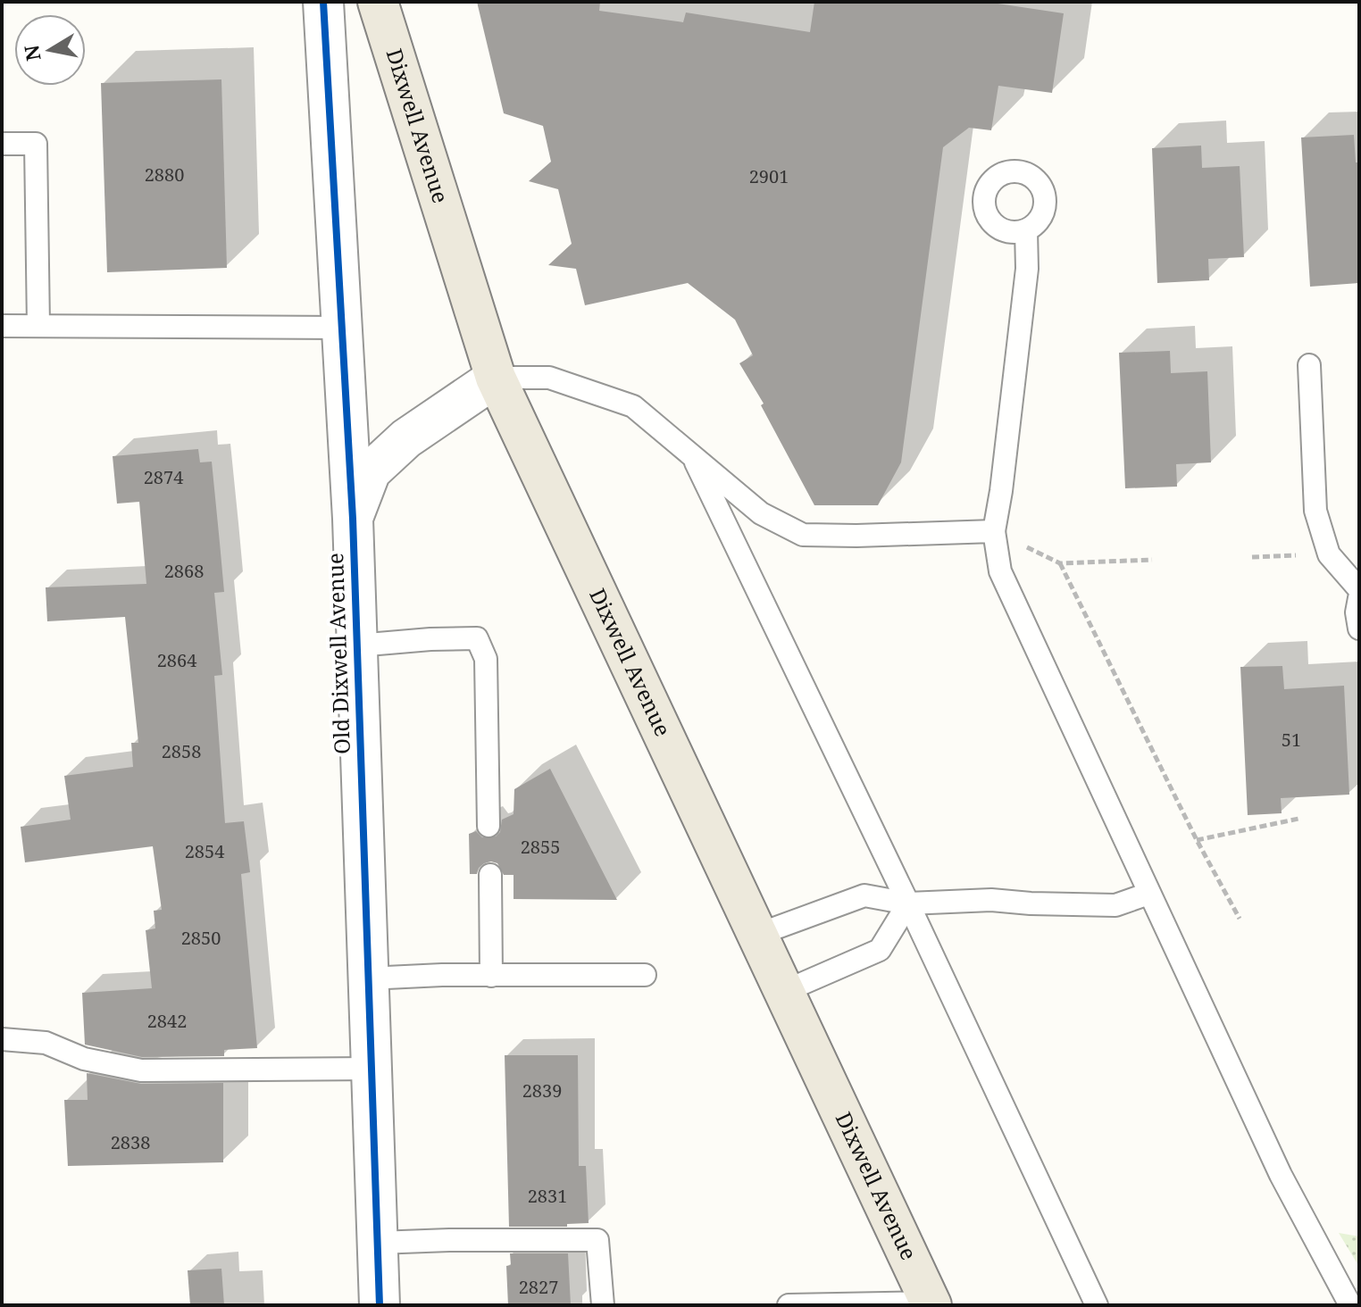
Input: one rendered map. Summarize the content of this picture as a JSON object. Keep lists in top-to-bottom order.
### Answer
{
  "streets": {
    "main road": ["Dixwell Avenue"],
    "street": ["Old Dixwell Avenue"]
  },
  "crossings": [
    ["Dixwell Avenue", "Old Dixwell Avenue"]
  ],
  "house_numbers": [
    "2880",
    "2901",
    "2874",
    "2868",
    "2864",
    "51",
    "2858",
    "2855",
    "2854",
    "2850",
    "2842",
    "2839",
    "2838",
    "2831",
    "2827"
  ],
  "north": "left"
}
